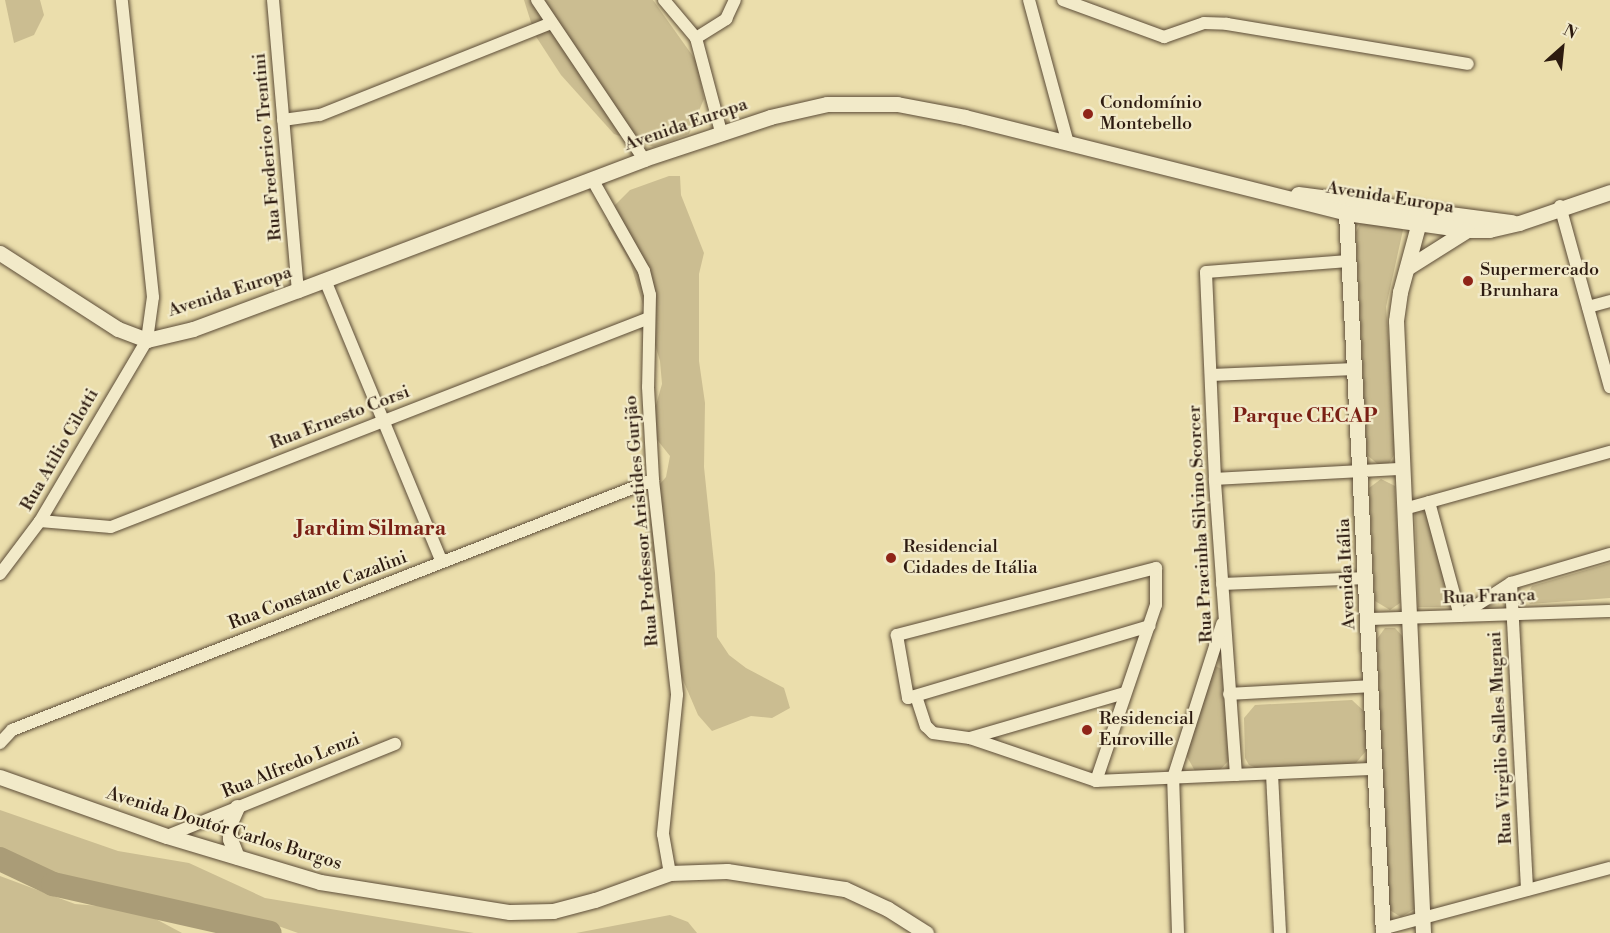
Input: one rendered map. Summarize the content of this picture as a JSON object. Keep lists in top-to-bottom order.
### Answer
{
  "streets": {
    "street": [
      "Avenida Europa",
      "Rua Frederico Trentini",
      "Rua Ernesto Corsi",
      "Rua Atilio Cilotti",
      "Rua Professor Aristides Gurjão",
      "Rua Pracinha Silvino Scorcer",
      "Avenida Itália",
      "Rua Constante Cazalini",
      "Rua França",
      "Rua Virgilio Salles Mugnai",
      "Rua Alfredo Lenzi",
      "Avenida Doutor Carlos Burgos"
    ]
  },
  "crossings": [
    ["Avenida Europa", "Rua Frederico Trentini"],
    ["Avenida Europa", "Rua Atilio Cilotti"],
    ["Avenida Europa", "Rua Professor Aristides Gurjão"],
    ["Avenida Europa", "Avenida Itália"],
    ["Rua Ernesto Corsi", "Rua Atilio Cilotti"],
    ["Rua Ernesto Corsi", "Rua Professor Aristides Gurjão"],
    ["Rua Professor Aristides Gurjão", "Rua Constante Cazalini"],
    ["Rua Professor Aristides Gurjão", "Avenida Doutor Carlos Burgos"],
    ["Rua Pracinha Silvino Scorcer", "Avenida Itália"],
    ["Avenida Itália", "Rua França"],
    ["Rua França", "Rua Virgilio Salles Mugnai"],
    ["Rua Alfredo Lenzi", "Avenida Doutor Carlos Burgos"]
  ],
  "districts": ["Parque CECAP", "Jardim Silmara"],
  "places": [
    "Condomínio Montebello",
    "Supermercado Brunhara",
    "Residencial Cidades de Itália",
    "Residencial Euroville"
  ],
  "north": "top right"
}
